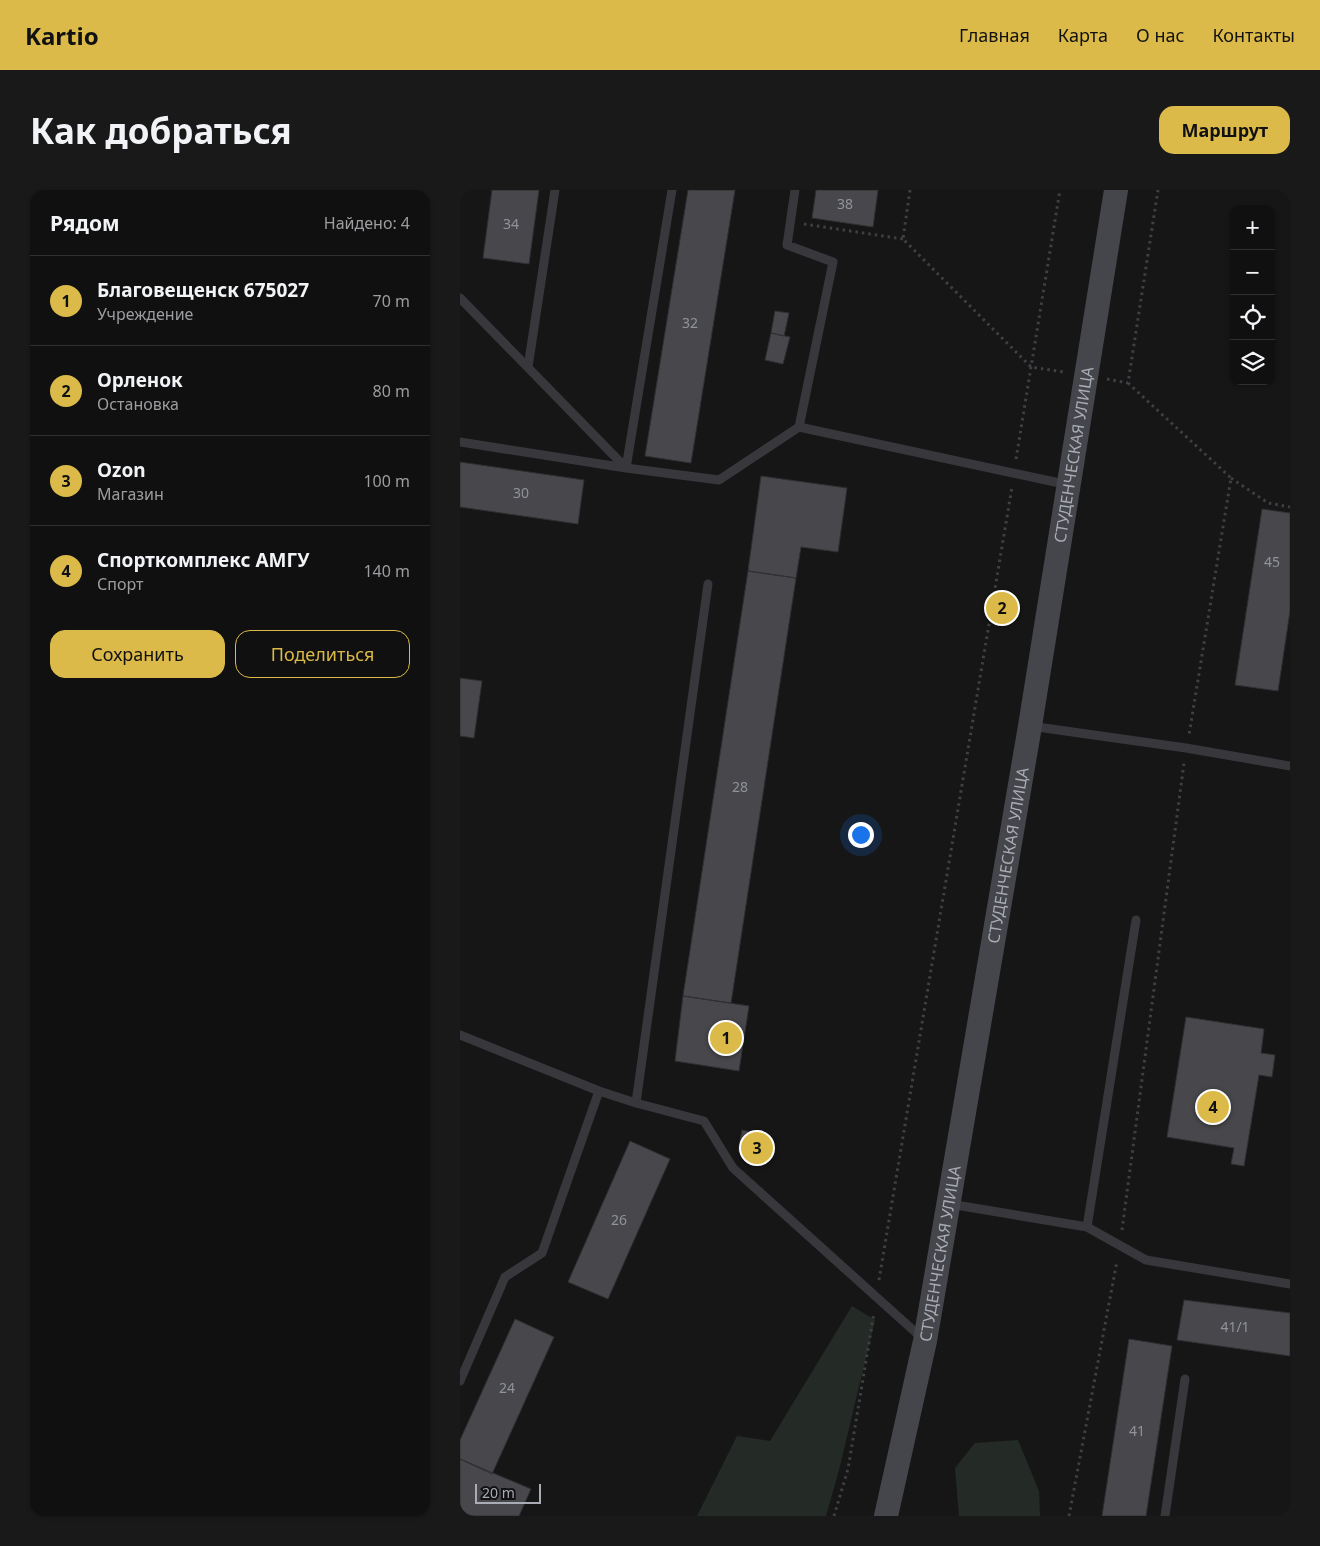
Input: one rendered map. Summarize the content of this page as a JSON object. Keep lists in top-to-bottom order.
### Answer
{
  "streets": {
    "street": ["СТУДЕНЧЕСКАЯ УЛИЦА"]
  },
  "house_numbers": [
    "38",
    "34",
    "32",
    "30",
    "45",
    "28",
    "26",
    "41/1",
    "24",
    "41"
  ],
  "scale_bar": "20 m",
  "page": {
    "header": "Kartio",
    "nav": [
      "Главная",
      "Карта",
      "О нас",
      "Контакты"
    ],
    "buttons": [
      "Маршрут",
      ["Сохранить", "Поделиться"]
    ],
    "title": "Как добраться",
    "heading": ["Рядом", "Найдено: 4"],
    "map_buttons": ["+", "−"],
    "list": [
      {
        "mark": "1",
        "name": "Благовещенск 675027",
        "note": "Учреждение",
        "value": "70 m"
      },
      {
        "mark": "2",
        "name": "Орленок",
        "note": "Остановка",
        "value": "80 m"
      },
      {
        "mark": "3",
        "name": "Ozon",
        "note": "Магазин",
        "value": "100 m"
      },
      {
        "mark": "4",
        "name": "Спорткомплекс АМГУ",
        "note": "Спорт",
        "value": "140 m"
      }
    ],
    "pins": [
      "2",
      "1",
      "4",
      "3"
    ],
    "scale": "20 m"
  }
}
